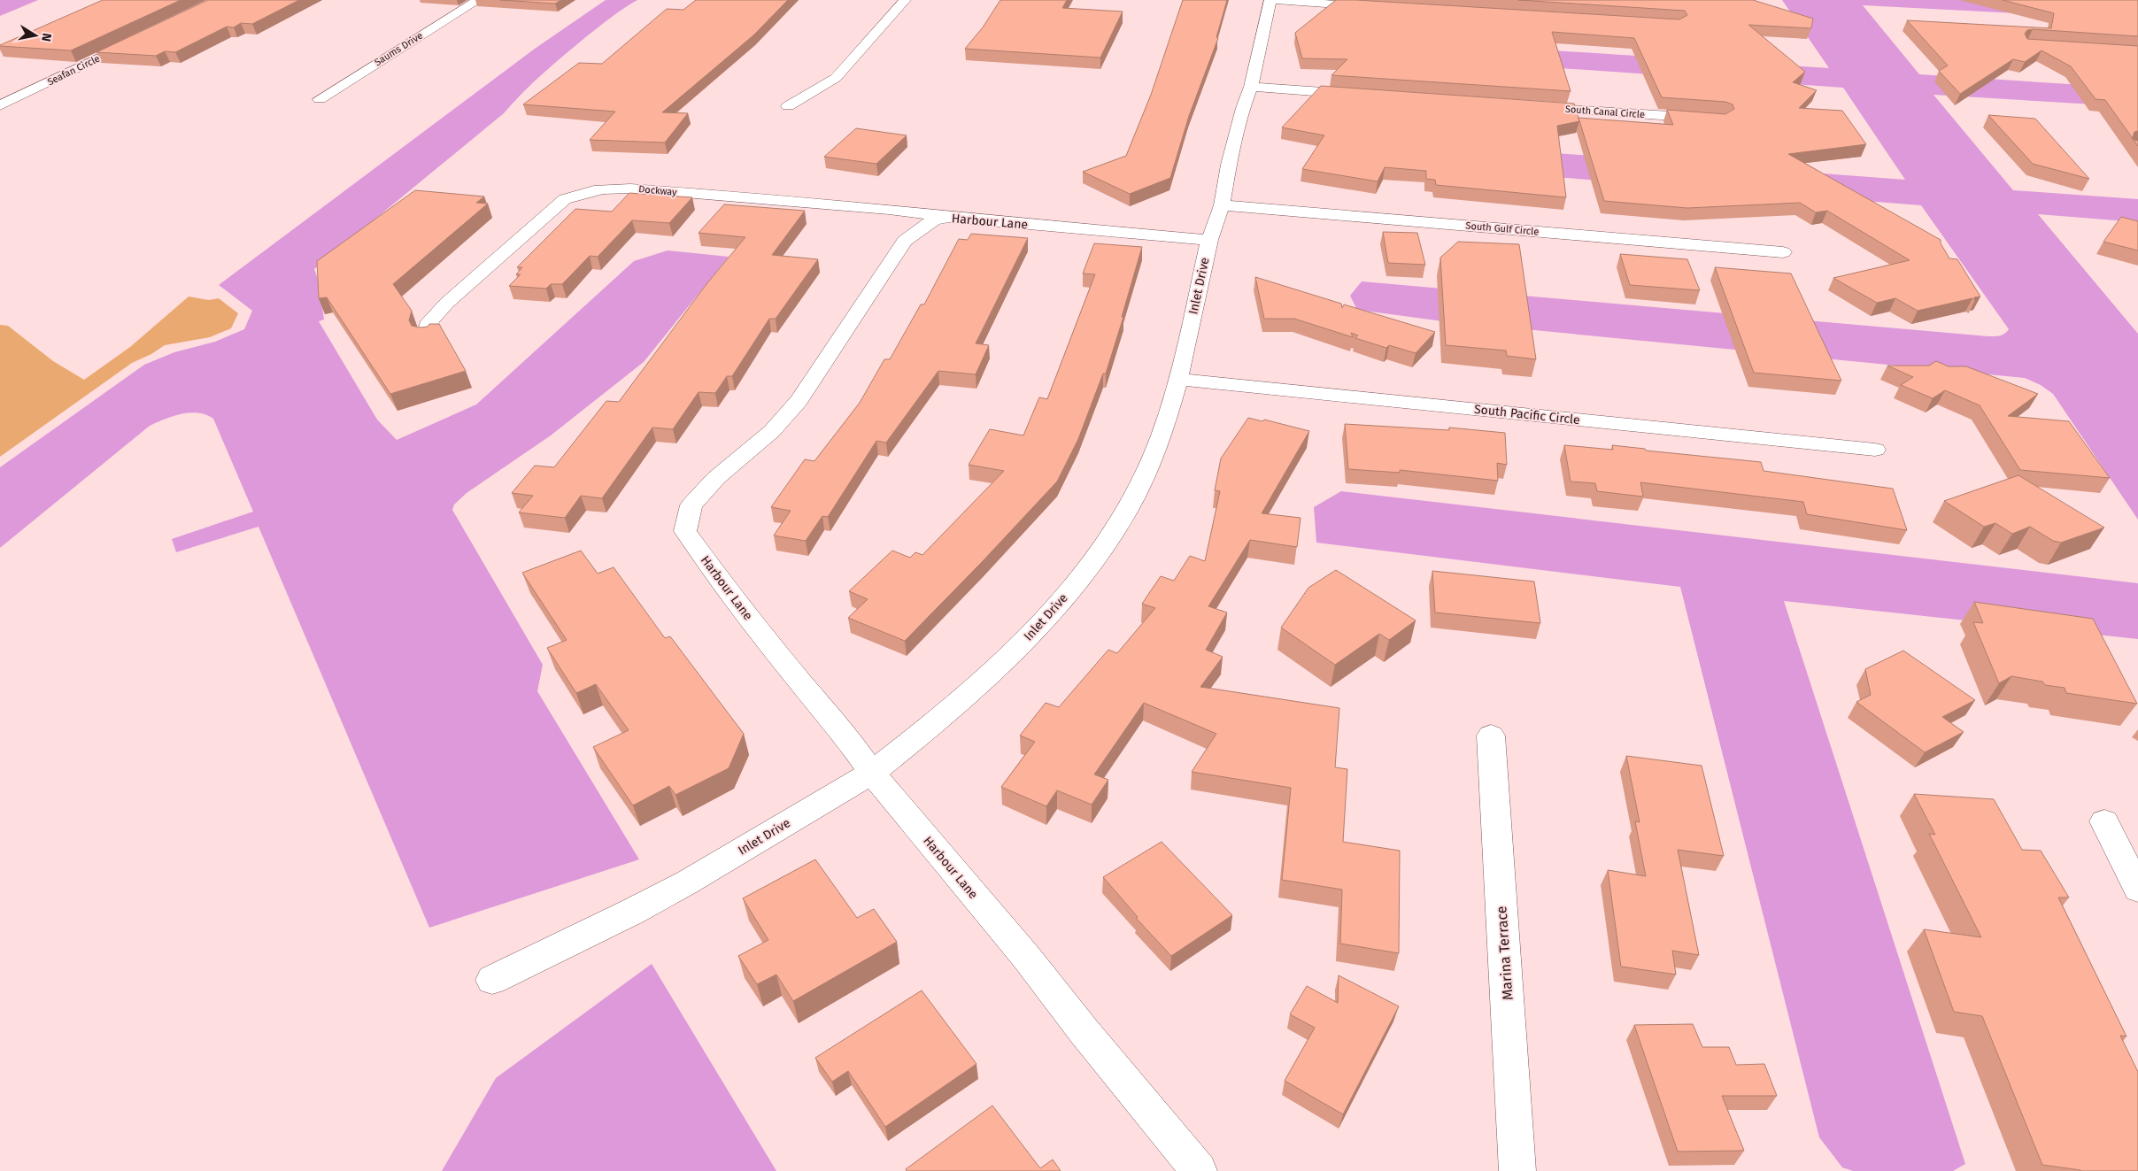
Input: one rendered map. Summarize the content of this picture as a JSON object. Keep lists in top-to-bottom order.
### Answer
{
  "streets": {
    "street": [
      "Saums Drive",
      "Seafan Circle",
      "South Canal Circle",
      "Dockway",
      "Harbour Lane",
      "South Gulf Circle",
      "Inlet Drive",
      "South Pacific Circle",
      "Marina Terrace"
    ]
  },
  "crossings": [
    ["Dockway", "Harbour Lane"],
    ["Harbour Lane", "Inlet Drive"],
    ["South Gulf Circle", "Inlet Drive"],
    ["Inlet Drive", "South Pacific Circle"]
  ],
  "north": "right"
}
